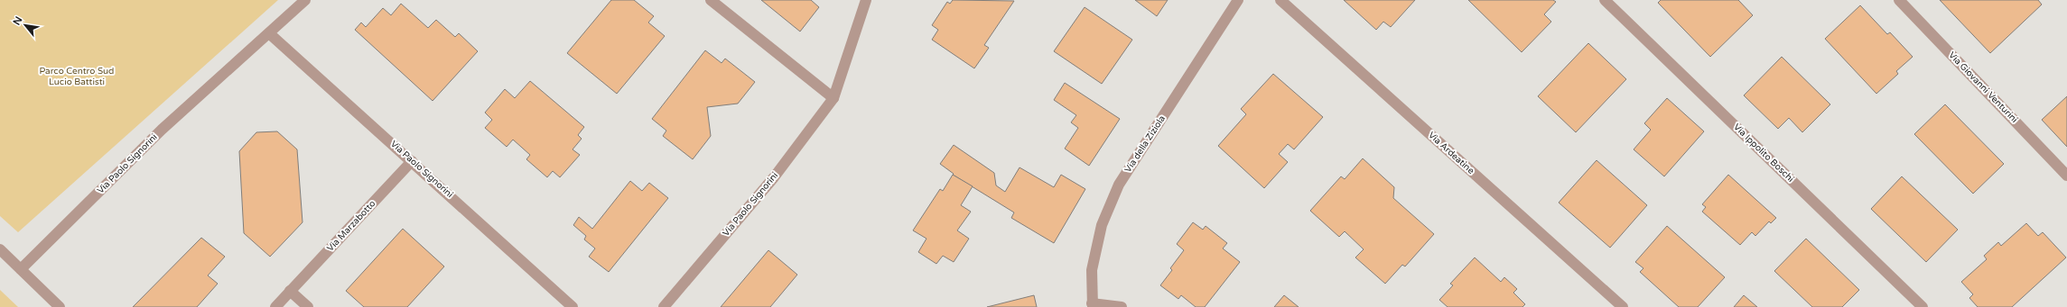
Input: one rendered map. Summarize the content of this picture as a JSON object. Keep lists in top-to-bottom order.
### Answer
{
  "streets": {
    "street": [
      "Via Giovanni Venturini",
      "Via della Ziziola",
      "Via Ardeatine",
      "Via Ippolito Boschi",
      "Via Paolo Signorini",
      "Via Marzabotto"
    ]
  },
  "crossings": [
    ["Via Paolo Signorini", "Via Marzabotto"]
  ],
  "parks": ["Parco Centro Sud Lucio Battisti"],
  "north": "top left"
}
